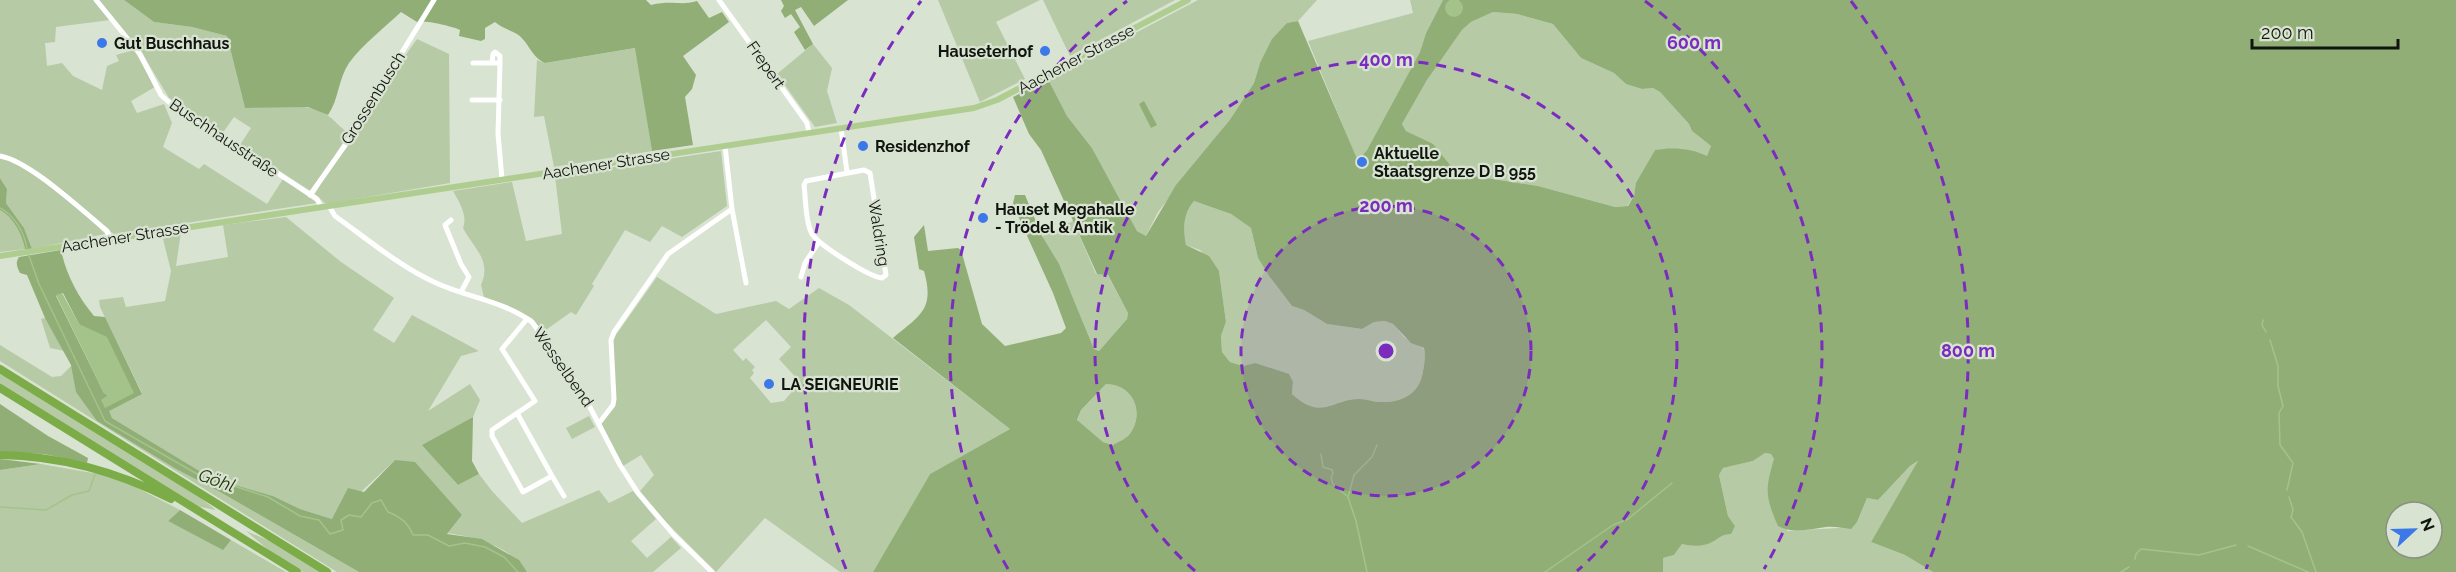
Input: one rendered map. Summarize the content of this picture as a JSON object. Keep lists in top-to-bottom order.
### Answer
{
  "streets": {
    "main road": ["Aachener Strasse"],
    "street": [
      "Frepert",
      "Grossenbusch",
      "Buschhausstraße",
      "Waldring",
      "Wesselbend"
    ]
  },
  "crossings": [
    ["Aachener Strasse", "Frepert"],
    ["Aachener Strasse", "Buschhausstraße"],
    ["Aachener Strasse", "Wesselbend"],
    ["Grossenbusch", "Buschhausstraße"]
  ],
  "water": ["Göhl"],
  "places": [
    "Gut Buschhaus",
    "Hauseterhof",
    "Residenzhof",
    "Aktuelle Staatsgrenze D B 955",
    "Hauset Megahalle - Trödel & Antik",
    "LA SEIGNEURIE"
  ],
  "scale_bar": "200 m",
  "north": "right",
  "rings": [
    "600 m",
    "400 m",
    "200 m",
    "800 m"
  ]
}
